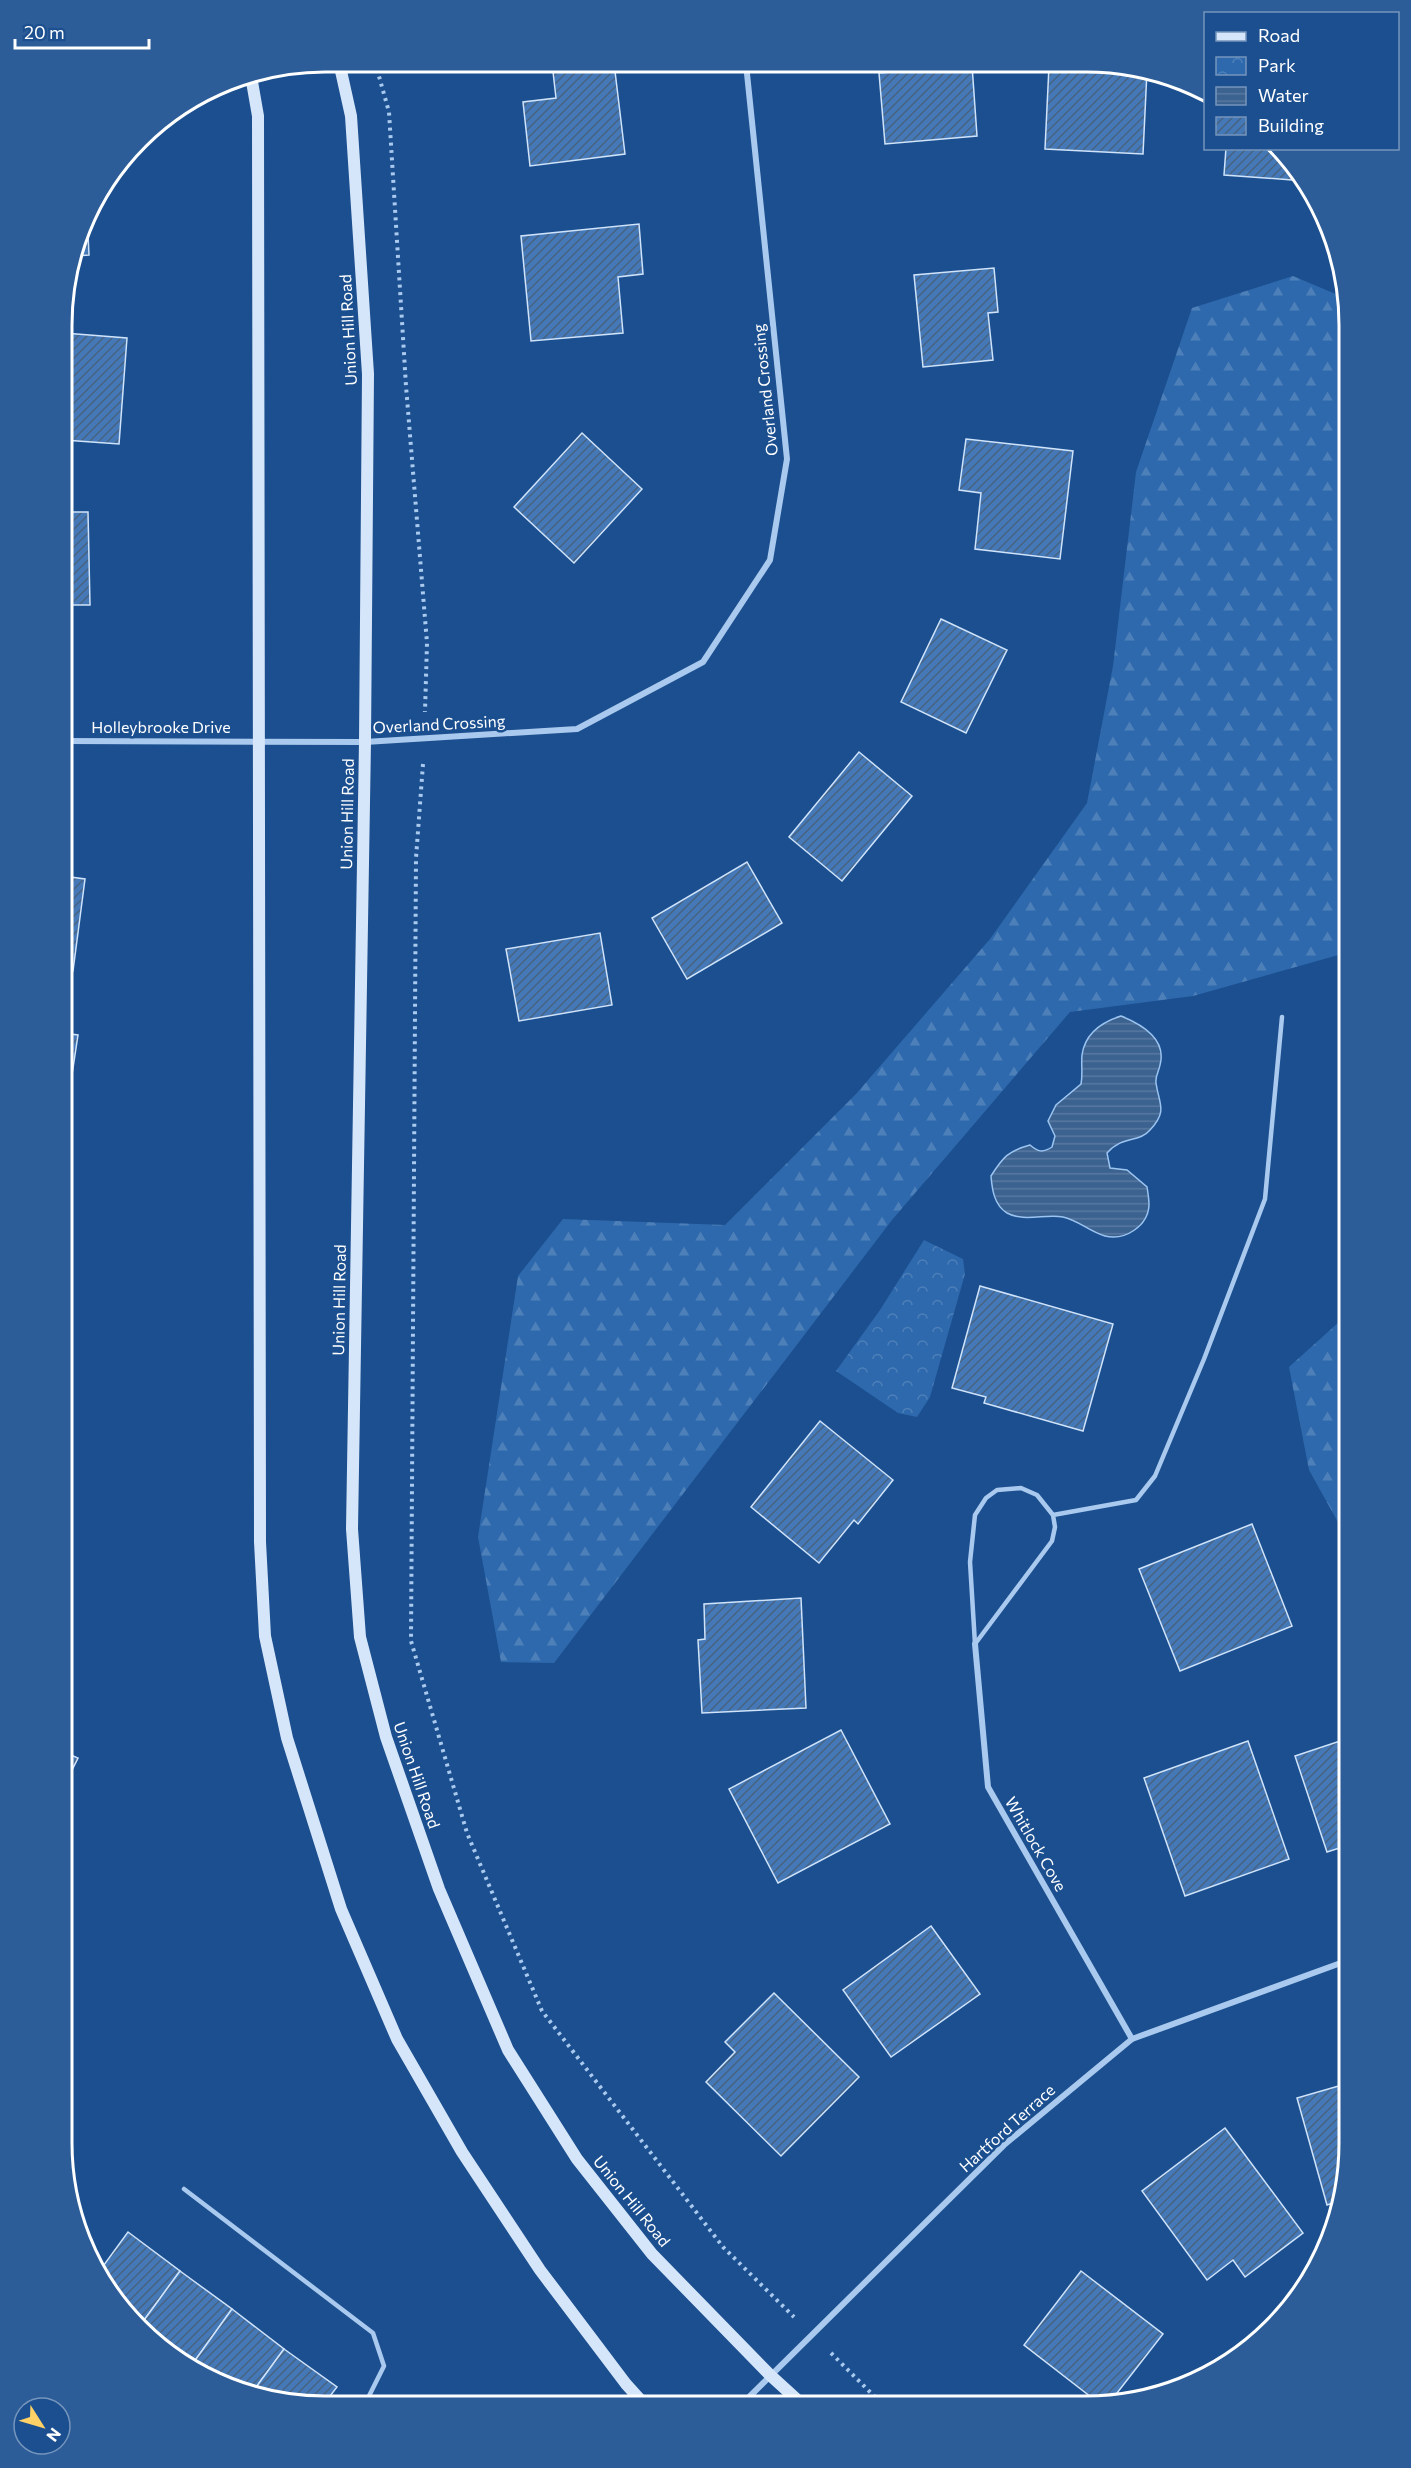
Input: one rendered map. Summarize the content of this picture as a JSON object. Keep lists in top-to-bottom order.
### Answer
{
  "streets": {
    "street": [
      "Union Hill Road",
      "Overland Crossing",
      "Holleybrooke Drive",
      "Whitlock Cove",
      "Hartford Terrace"
    ]
  },
  "crossings": [
    ["Union Hill Road", "Overland Crossing"],
    ["Union Hill Road", "Hartford Terrace"],
    ["Overland Crossing", "Holleybrooke Drive"],
    ["Whitlock Cove", "Hartford Terrace"]
  ],
  "legend": [
    "Road",
    "Park",
    "Water",
    "Building"
  ],
  "scale_bar": "20 m",
  "north": "bottom right"
}
